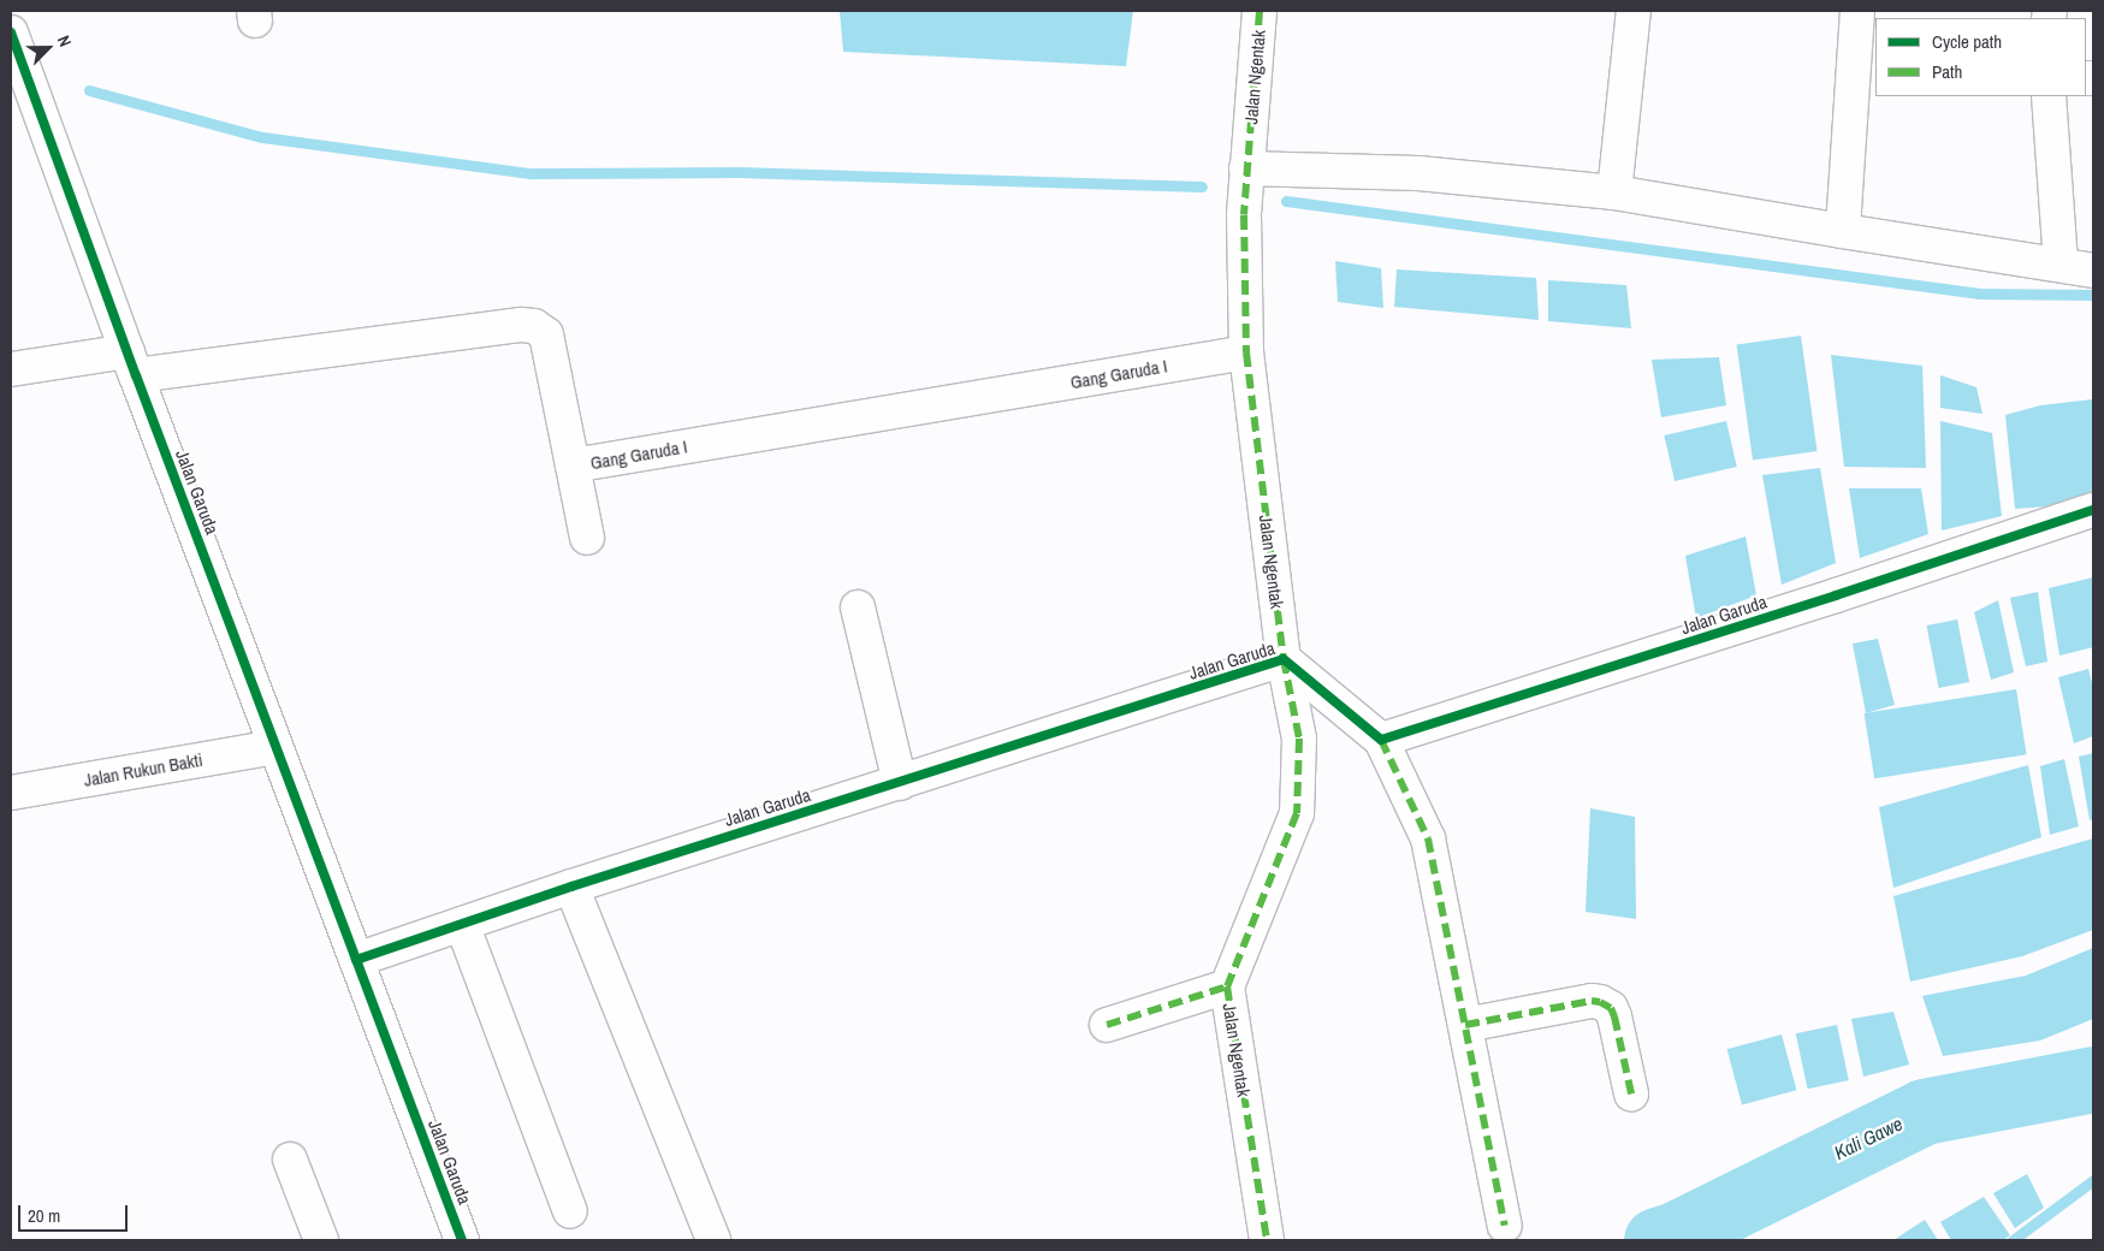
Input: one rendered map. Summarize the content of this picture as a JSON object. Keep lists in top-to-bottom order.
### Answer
{
  "streets": {
    "street": [
      "Jalan Ngentak",
      "Gang Garuda I",
      "Jalan Garuda",
      "Jalan Rukun Bakti"
    ]
  },
  "crossings": [
    ["Jalan Ngentak", "Gang Garuda I"],
    ["Jalan Ngentak", "Jalan Garuda"],
    ["Gang Garuda I", "Jalan Garuda"],
    ["Jalan Garuda", "Jalan Rukun Bakti"]
  ],
  "water": ["Kali Gawe"],
  "legend": ["Cycle path", "Path"],
  "scale_bar": "20 m",
  "north": "top right"
}
